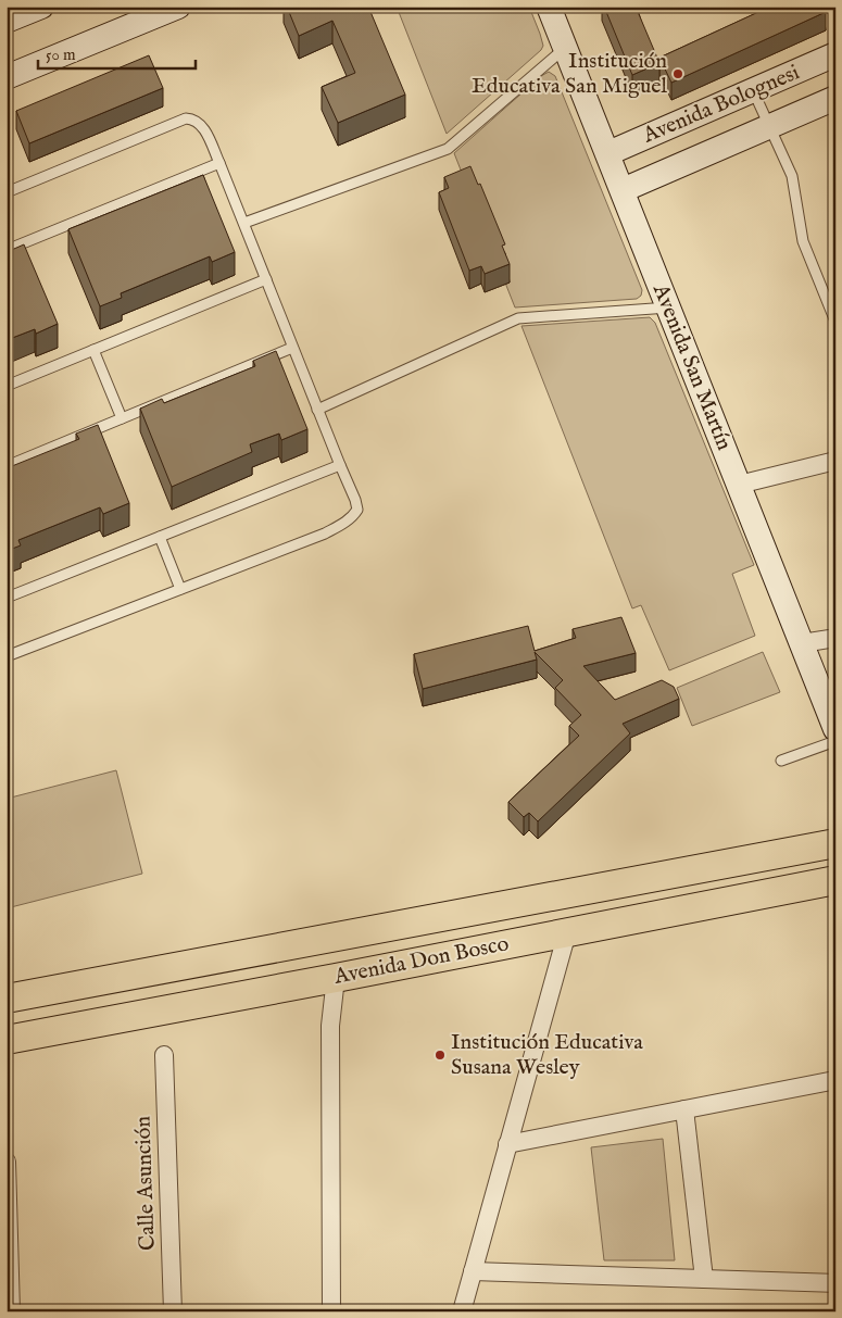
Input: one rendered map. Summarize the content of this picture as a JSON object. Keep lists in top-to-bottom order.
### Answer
{
  "streets": {
    "main road": ["Avenida Bolognesi", "Avenida San Martín", "Avenida Don Bosco"],
    "street": ["Calle Asunción"]
  },
  "crossings": [
    ["Avenida Bolognesi", "Avenida San Martín"]
  ],
  "places": ["Institución Educativa San Miguel", "Institución Educativa Susana Wesley"],
  "scale_bar": "50 m"
}
